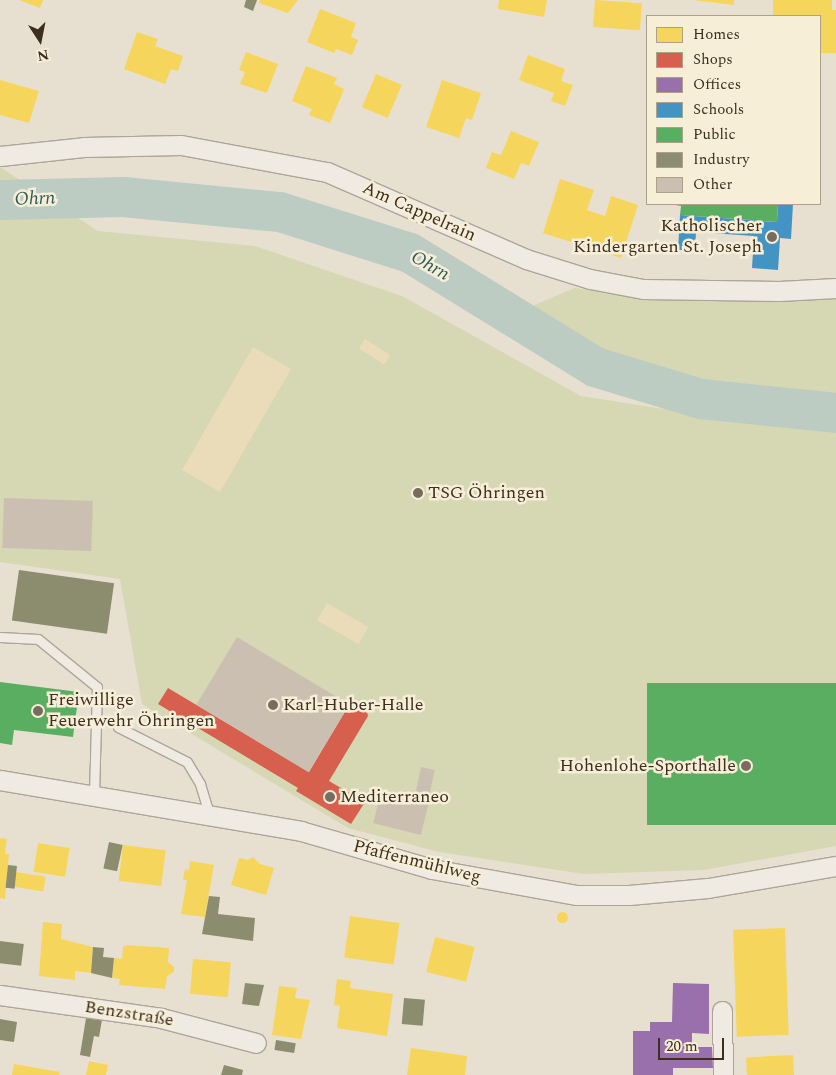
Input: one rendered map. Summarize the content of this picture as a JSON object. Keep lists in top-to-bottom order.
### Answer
{
  "streets": {
    "street": ["Am Cappelrain", "Pfaffenmühlweg", "Benzstraße"]
  },
  "water": ["Ohrn"],
  "places": [
    "Katholischer Kindergarten St. Joseph",
    "TSG Öhringen",
    "Karl-Huber-Halle",
    "Freiwillige Feuerwehr Öhringen",
    "Hohenlohe-Sporthalle",
    "Mediterraneo"
  ],
  "legend": [
    "Homes",
    "Shops",
    "Offices",
    "Schools",
    "Public",
    "Industry",
    "Other"
  ],
  "scale_bar": "20 m",
  "north": "bottom"
}
